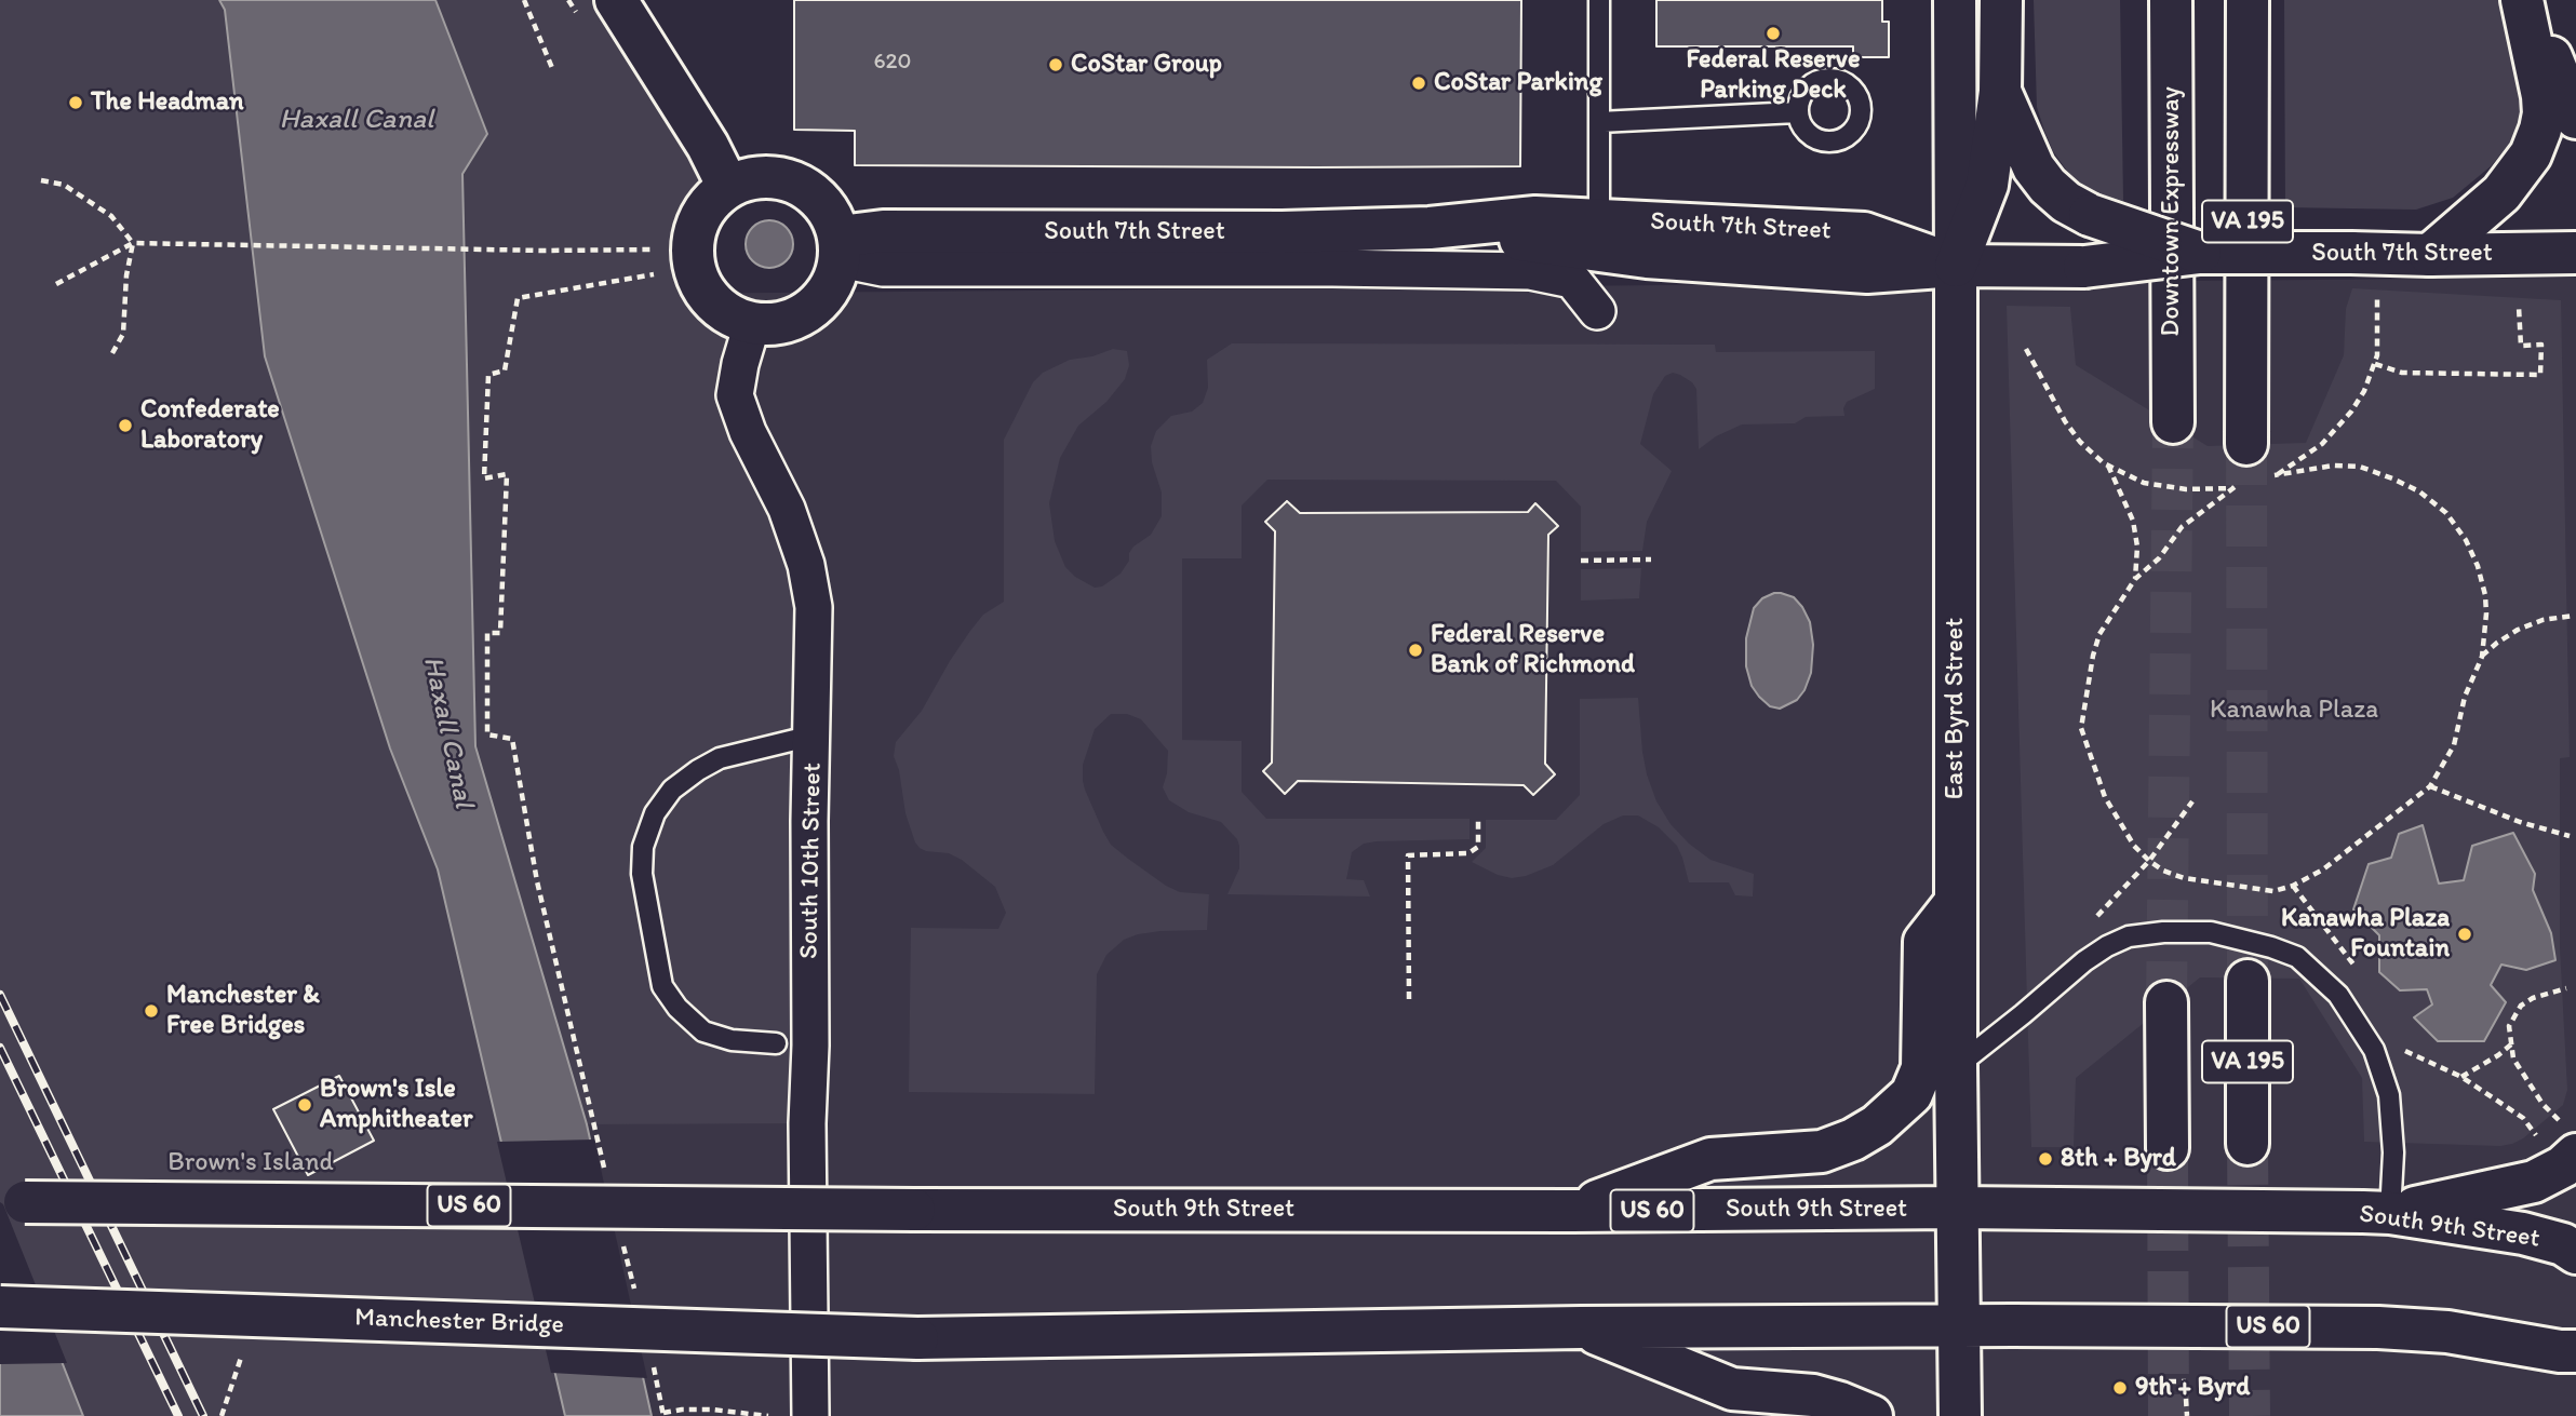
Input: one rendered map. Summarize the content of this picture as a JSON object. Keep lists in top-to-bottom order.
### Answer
{
  "streets": {
    "main road": [
      "Downtown Expressway",
      "VA 195",
      "South 7th Street",
      "East Byrd Street",
      "US 60",
      "South 9th Street",
      "Manchester Bridge"
    ],
    "street": ["South 10th Street"]
  },
  "crossings": [
    ["South 7th Street", "East Byrd Street"],
    ["South 7th Street", "South 10th Street"],
    ["East Byrd Street", "US 60"],
    ["East Byrd Street", "South 9th Street"],
    ["US 60", "South 9th Street"],
    ["US 60", "Manchester Bridge"]
  ],
  "water": ["Haxall Canal"],
  "parks": ["Kanawha Plaza", "Brown's Island"],
  "places": [
    "Federal Reserve Parking Deck",
    "CoStar Group",
    "CoStar Parking",
    "The Headman",
    "Confederate Laboratory",
    "Federal Reserve Bank of Richmond",
    "Kanawha Plaza Fountain",
    "Manchester & Free Bridges",
    "Brown's Isle Amphitheater",
    "8th + Byrd",
    "9th + Byrd"
  ],
  "house_numbers": ["620"]
}
